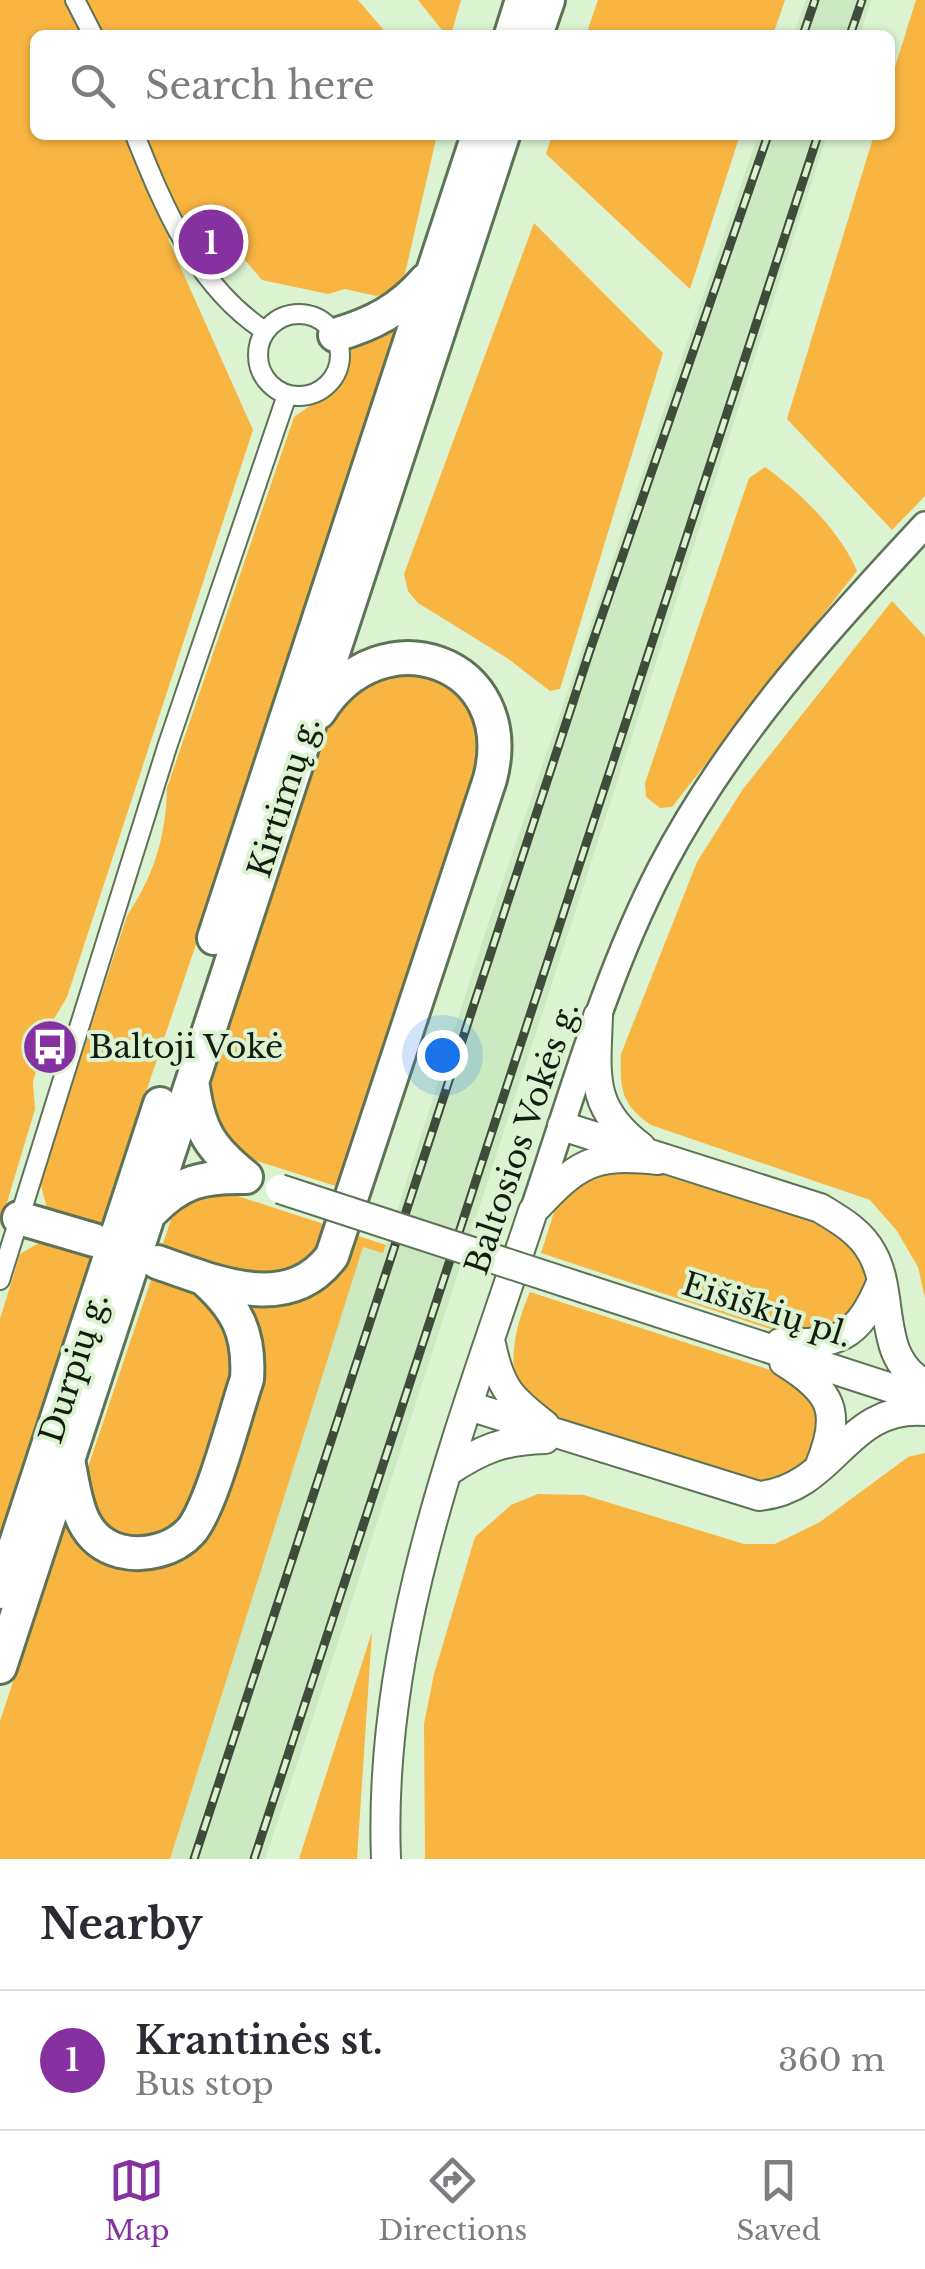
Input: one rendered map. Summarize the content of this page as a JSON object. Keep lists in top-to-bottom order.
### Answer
{
  "streets": {
    "highway": ["Kirtimų g.", "Durpių g."],
    "main road": ["Baltosios Vokės g.", "Eišiškių pl."]
  },
  "crossings": [
    ["Kirtimų g.", "Durpių g."]
  ],
  "places": {
    "bus stop": ["Baltoji Vokė"]
  },
  "page": {
    "search": "Search here",
    "pins": "1",
    "heading": "Nearby",
    "list": [
      {
        "mark": "1",
        "name": "Krantinės st.",
        "note": "Bus stop",
        "value": "360 m"
      }
    ],
    "nav": ["Map", "Directions", "Saved"]
  }
}
